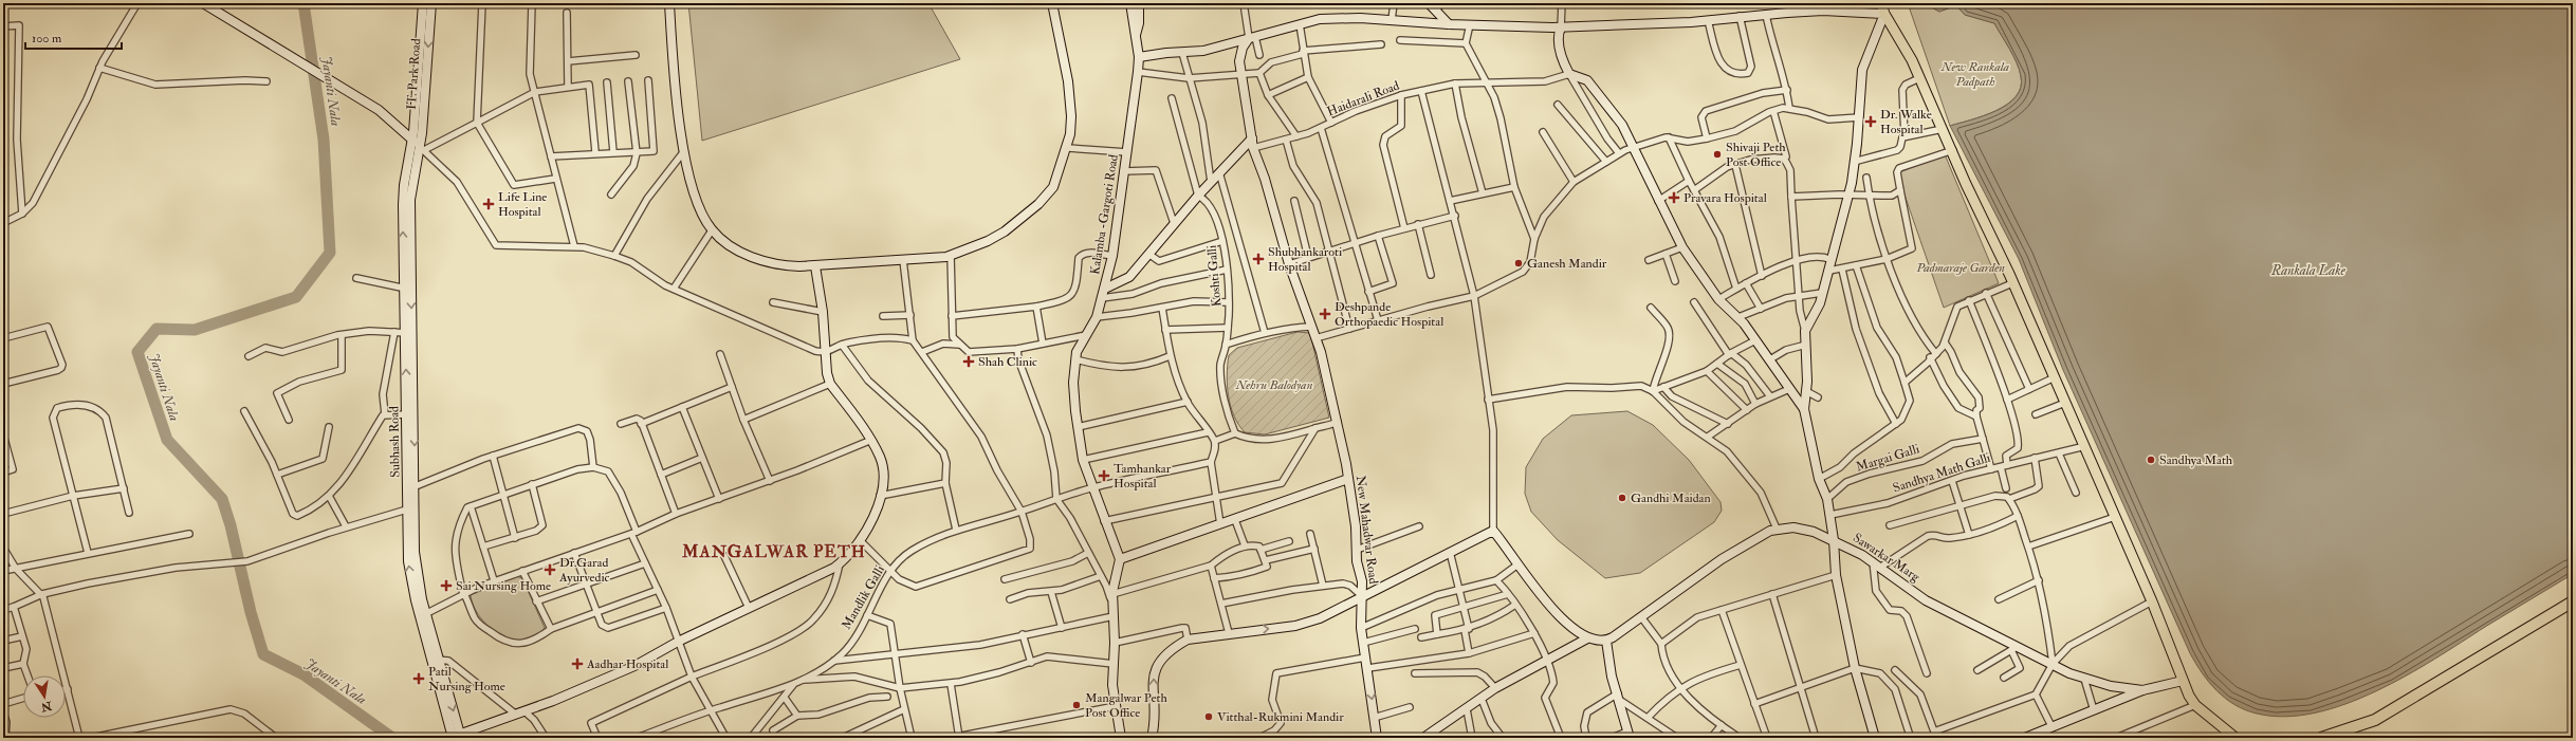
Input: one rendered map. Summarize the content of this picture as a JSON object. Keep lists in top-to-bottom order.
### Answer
{
  "streets": {
    "street": [
      "IT. Park Road",
      "Haidarali Road",
      "Kalamba -Gargoti Road",
      "Koshti Galli",
      "Subhash Road",
      "Margai Galli",
      "Sandhya Math Galli",
      "New Mahadwar Road",
      "Sawarkar Marg",
      "Mandlik Galli"
    ]
  },
  "crossings": [
    ["IT. Park Road", "Subhash Road"],
    ["Kalamba -Gargoti Road", "Mandlik Galli"],
    ["Koshti Galli", "New Mahadwar Road"]
  ],
  "districts": ["MANGALWAR PETH"],
  "water": ["Jayanti Nala", "Rankala Lake"],
  "parks": ["New Rankala Padpath", "Padmaraje Garden", "Nehru Balodyan"],
  "places": {
    "health": [
      "Dr. Walke Hospital",
      "Pravara Hospital",
      "Life Line Hospital",
      "Shubhankaroti Hospital",
      "Deshpande Orthopaedic Hospital",
      "Shah Clinic",
      "Tamhankar Hospital",
      "Dr.Garad Ayurvedic",
      "Sai Nursing Home",
      "Aadhar Hospital",
      "Patil Nursing Home"
    ],
    "other": [
      "Shivaji Peth Post Office",
      "Ganesh Mandir",
      "Sandhya Math",
      "Gandhi Maidan",
      "Mangalwar Peth Post Office",
      "Vitthal-Rukmini Mandir"
    ]
  },
  "scale_bar": "100 m",
  "north": "bottom"
}
